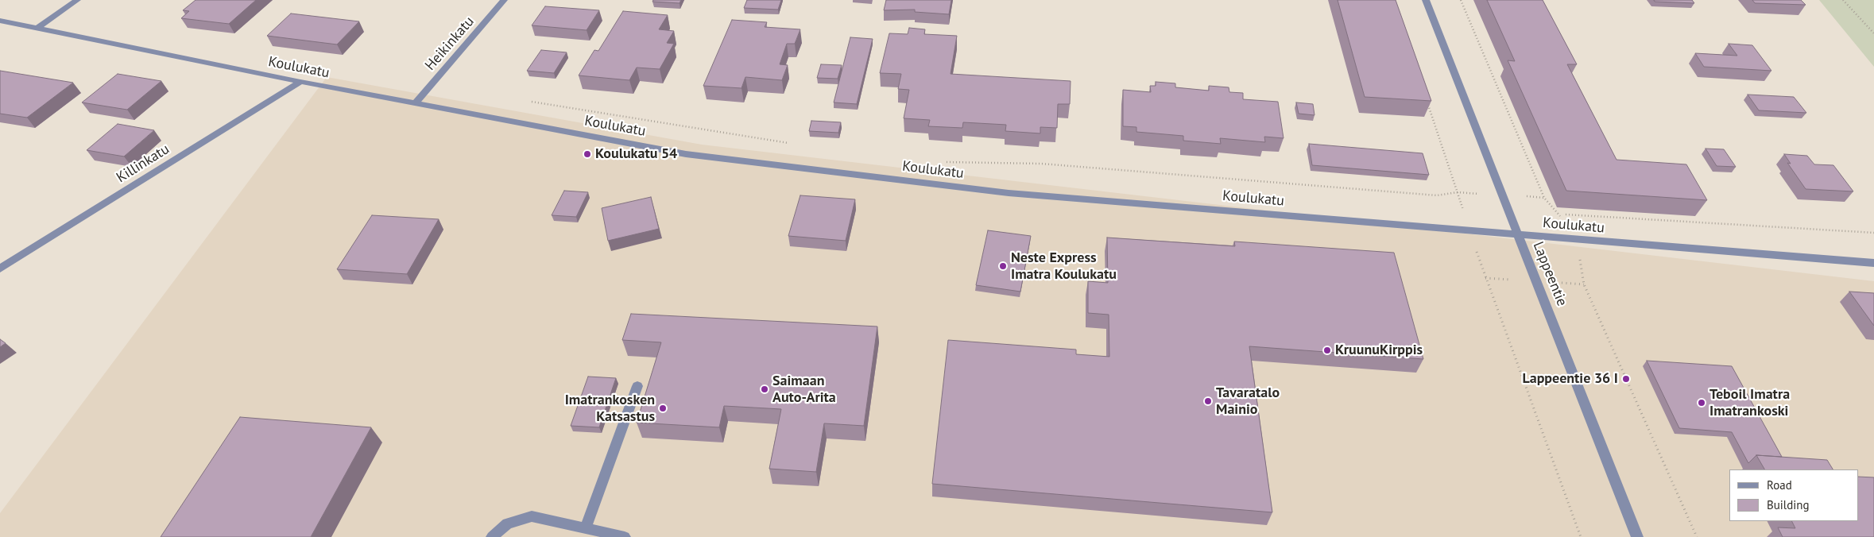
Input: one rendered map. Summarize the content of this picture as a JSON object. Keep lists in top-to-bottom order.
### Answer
{
  "streets": {
    "street": [
      "Heikinkatu",
      "Koulukatu",
      "Killinkatu",
      "Lappeentie"
    ]
  },
  "crossings": [
    ["Heikinkatu", "Koulukatu"],
    ["Koulukatu", "Killinkatu"],
    ["Koulukatu", "Lappeentie"]
  ],
  "places": [
    "Koulukatu 54",
    "Neste Express Imatra Koulukatu",
    "KruunuKirppis",
    "Lappeentie 36 I",
    "Saimaan Auto-Arita",
    "Tavaratalo Mainio",
    "Teboil Imatra Imatrankoski",
    "Imatrankosken Katsastus"
  ],
  "legend": ["Road", "Building"]
}
